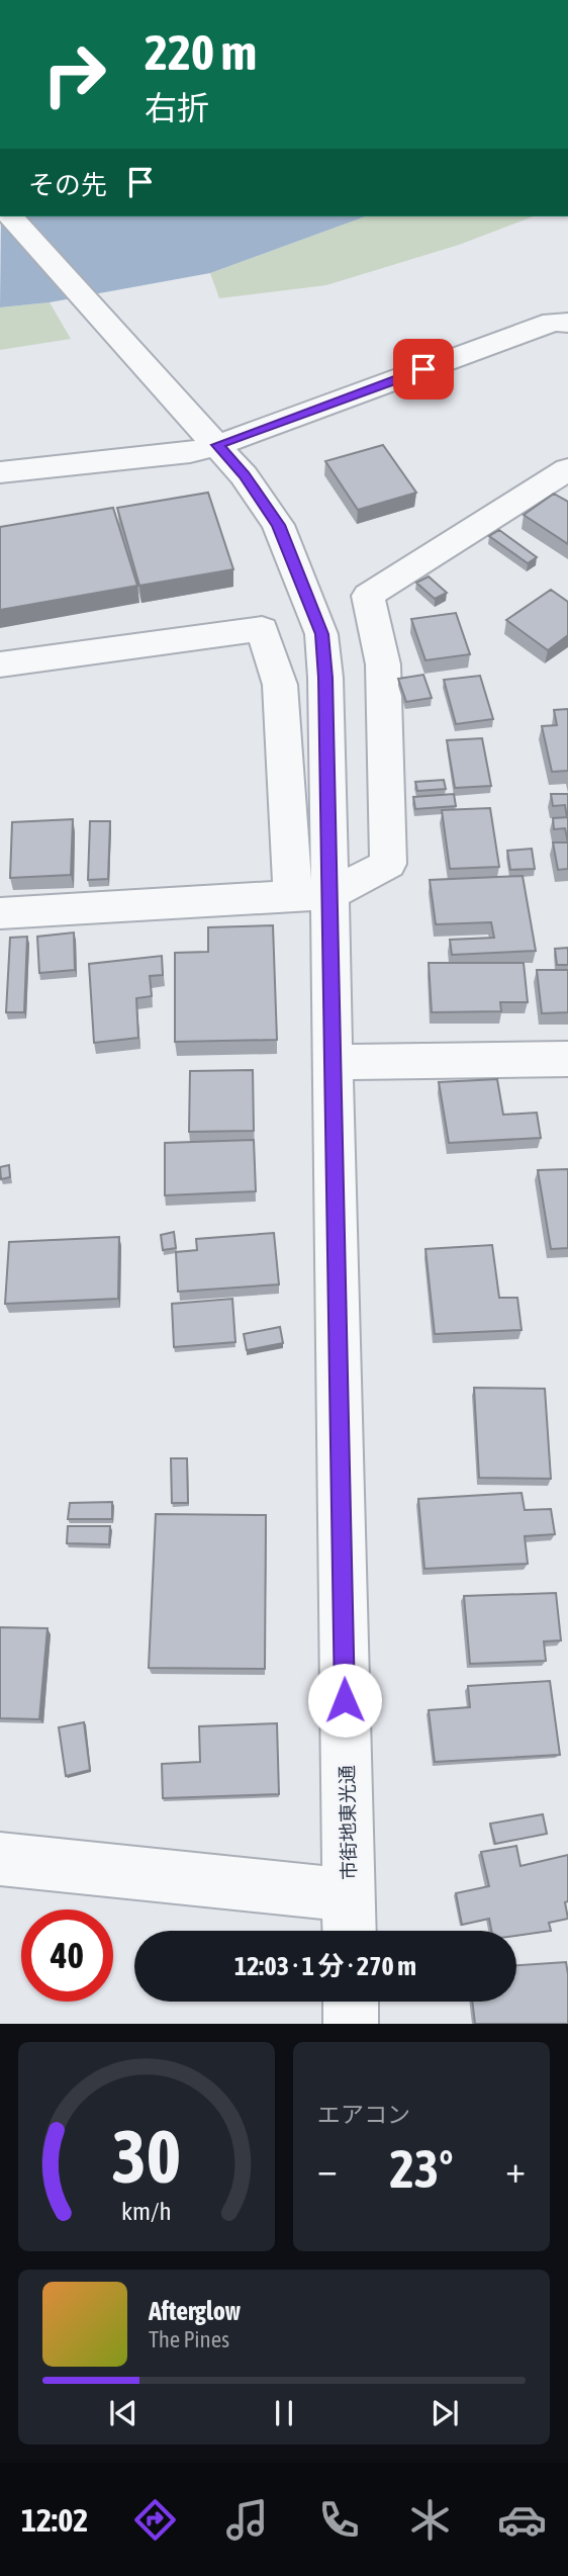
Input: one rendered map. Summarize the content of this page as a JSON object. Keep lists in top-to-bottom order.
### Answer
{
  "streets": {
    "street": ["市街地東光通"]
  },
  "page": {
    "turn": ["220 m", "右折"],
    "then": "その先",
    "limit": "40",
    "trip": "12:03 · 1 分 · 270 m",
    "tile": "エアコン",
    "heat": ["−", "23°", "+"],
    "song": ["Afterglow", "The Pines"],
    "tabs": "12:02",
    "gauge": ["30", "km/h"]
  }
}
